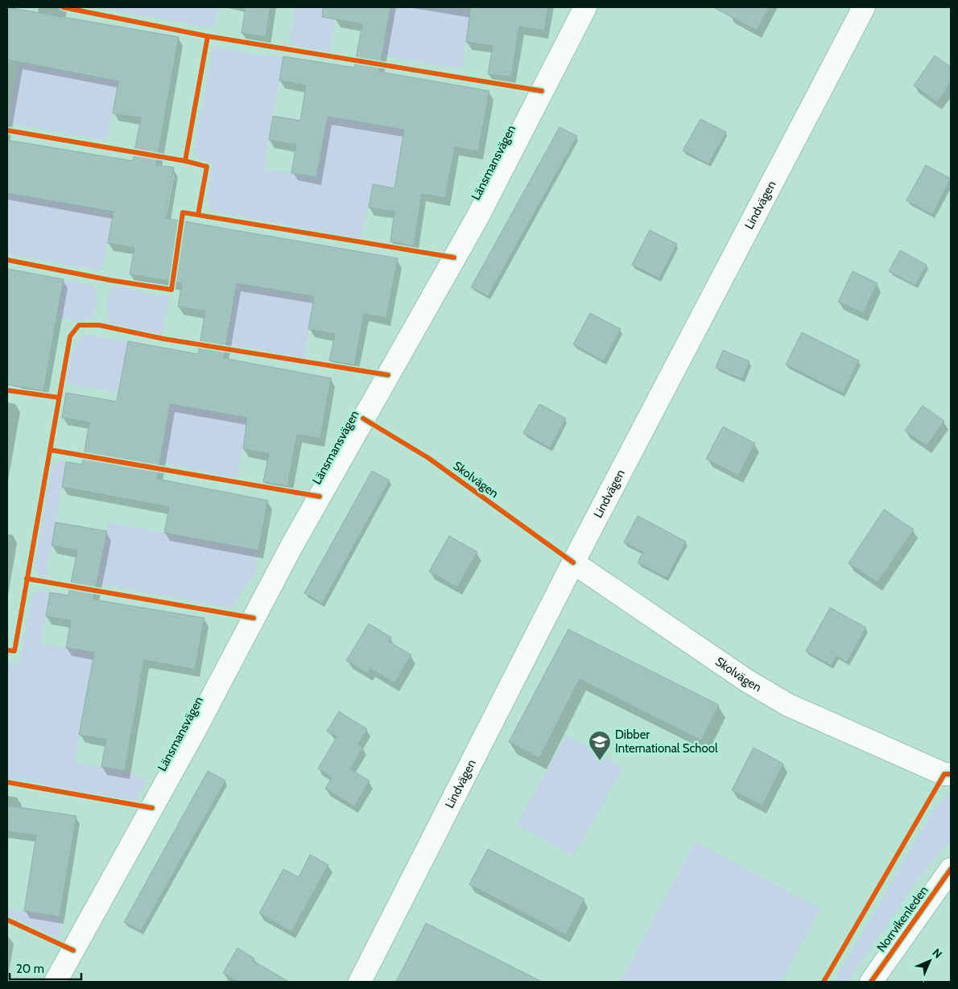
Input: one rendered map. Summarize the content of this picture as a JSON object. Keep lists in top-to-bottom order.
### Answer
{
  "streets": {
    "street": [
      "Länsmansvägen",
      "Lindvägen",
      "Skolvägen",
      "Norrvikenleden"
    ]
  },
  "crossings": [
    ["Lindvägen", "Skolvägen"]
  ],
  "places": {
    "school or university": ["Dibber International School"]
  },
  "scale_bar": "20 m",
  "north": "top right"
}
